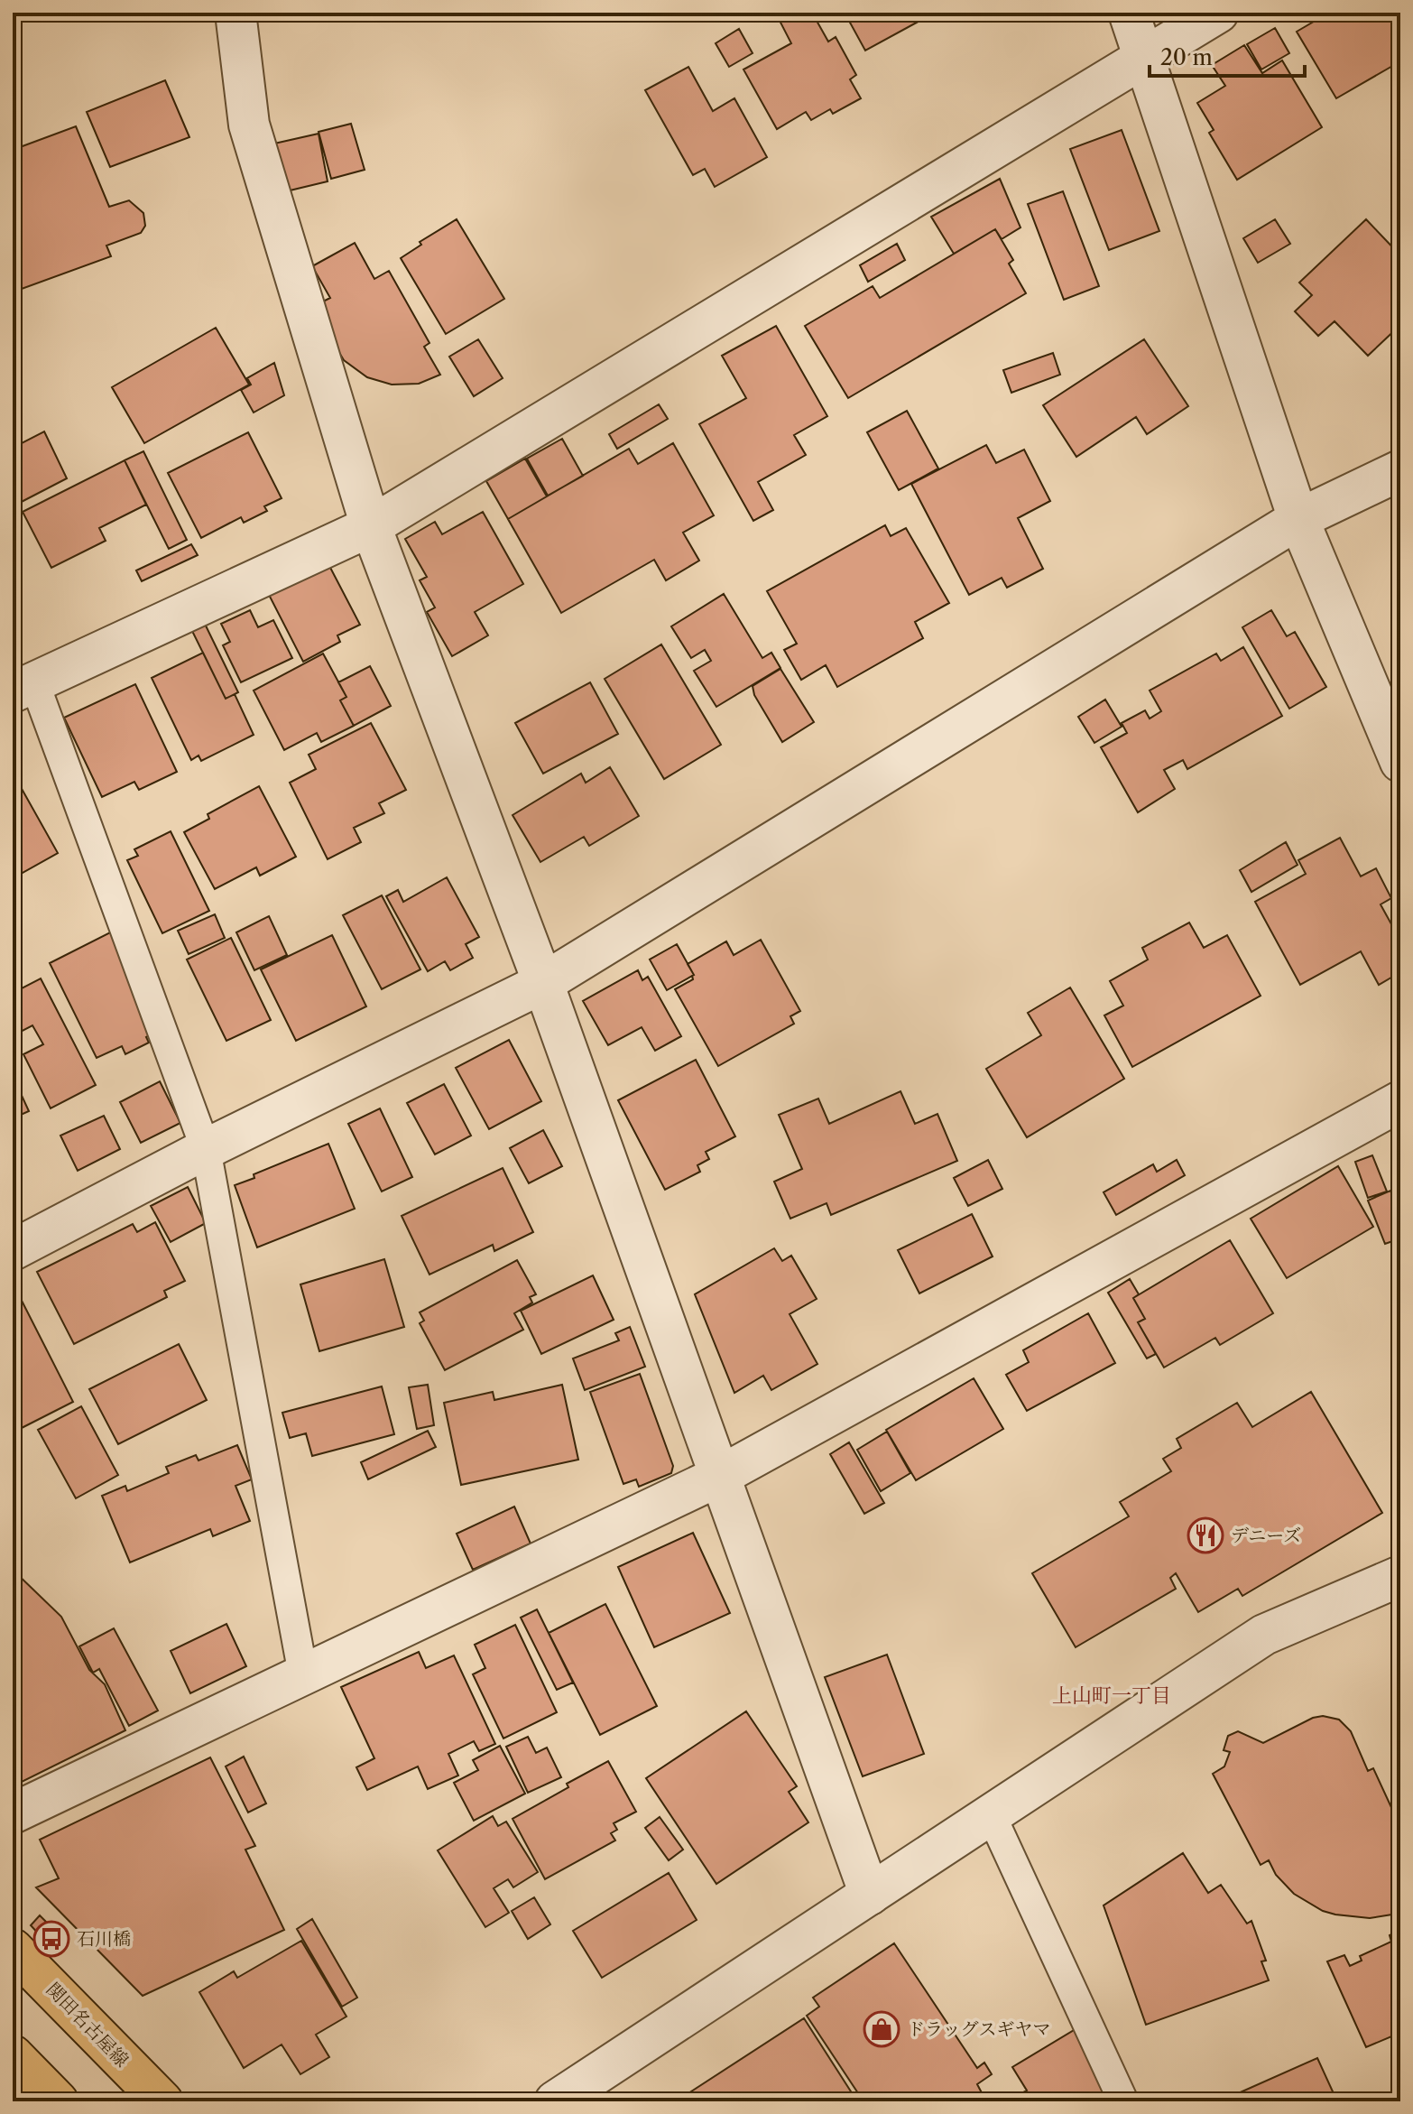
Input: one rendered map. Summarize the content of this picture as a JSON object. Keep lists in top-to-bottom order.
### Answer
{
  "streets": {
    "main road": ["関田名古屋線"]
  },
  "districts": ["上山町一丁目"],
  "places": {
    "restaurant": ["デニーズ"],
    "bus stop": ["石川橋"],
    "shop": ["ドラッグスギヤマ"]
  },
  "scale_bar": "20 m"
}
